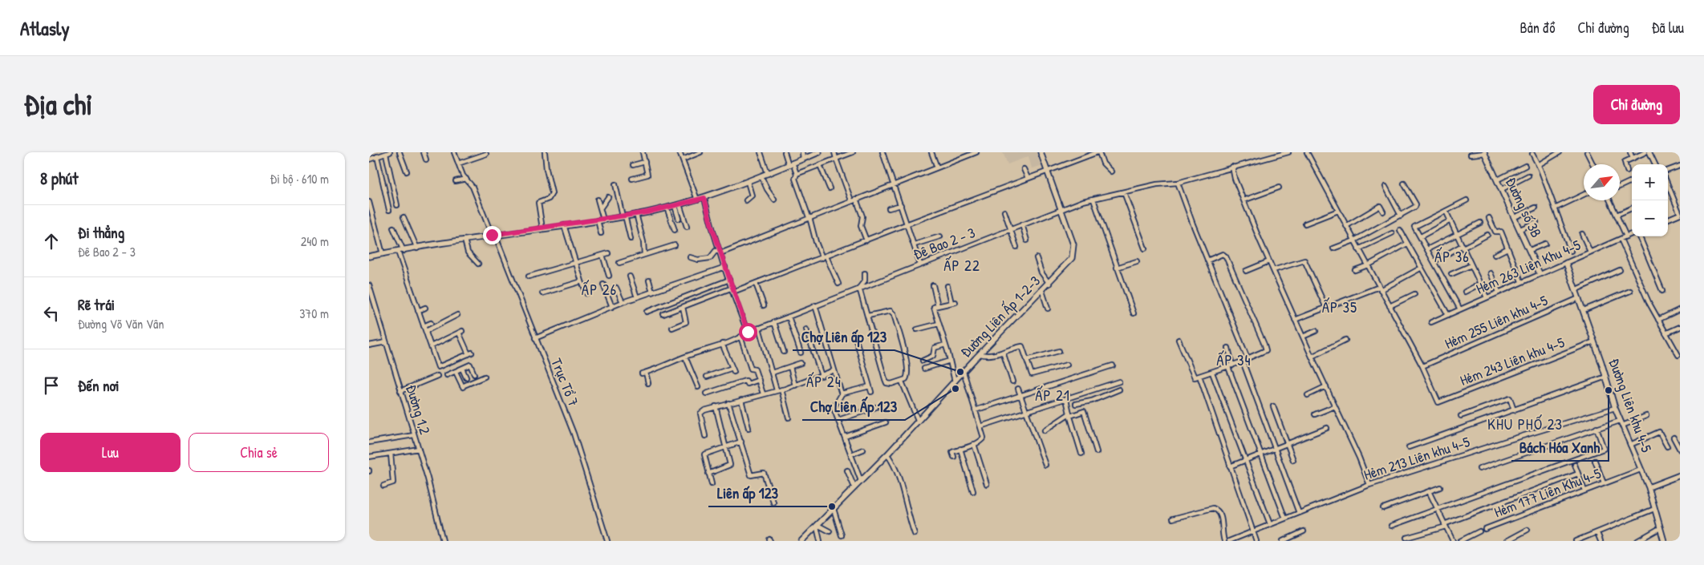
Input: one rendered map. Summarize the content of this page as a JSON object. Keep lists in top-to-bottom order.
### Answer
{
  "streets": {
    "street": [
      "Đường số 3B",
      "Đê Bao 2 - 3",
      "Hẻm 263 Liên Khu 4-5",
      "Đường Liên Ấp 1-2-3",
      "Hẻm 255 Liên khu 4-5",
      "Hẻm 243 Liên khu 4-5",
      "Trục Tổ 7",
      "Đường Liên khu 4-5",
      "Đường 1,2",
      "Hẻm 213 Liên khu 4-5",
      "Hẻm 177 Liên Khu 4-5"
    ]
  },
  "crossings": [
    ["Đường số 3B", "Hẻm 263 Liên Khu 4-5"],
    ["Đê Bao 2 - 3", "Đường Liên Ấp 1-2-3"],
    ["Hẻm 263 Liên Khu 4-5", "Đường Liên khu 4-5"],
    ["Hẻm 255 Liên khu 4-5", "Hẻm 243 Liên khu 4-5"],
    ["Hẻm 255 Liên khu 4-5", "Đường Liên khu 4-5"],
    ["Hẻm 243 Liên khu 4-5", "Đường Liên khu 4-5"],
    ["Đường Liên khu 4-5", "Hẻm 213 Liên khu 4-5"],
    ["Đường Liên khu 4-5", "Hẻm 177 Liên Khu 4-5"]
  ],
  "districts": [
    "ẤP 36",
    "ẤP 22",
    "ẤP 26",
    "ẤP 35",
    "ẤP 34",
    "ẤP 24",
    "ẤP 21",
    "KHU PHỐ 23"
  ],
  "places": [
    "Chợ Liên ấp 123",
    "Chợ Liên Ấp 123",
    "Bách Hóa Xanh",
    "Liên ấp 123"
  ],
  "north": "top right",
  "page": {
    "header": "Atlasly",
    "nav": ["Bản đồ", "Chỉ đường", "Đã lưu"],
    "buttons": [
      "Chỉ đường",
      ["Lưu", "Chia sẻ"]
    ],
    "title": "Địa chỉ",
    "heading": ["8 phút", "Đi bộ · 610 m"],
    "map_buttons": ["+", "−"],
    "list": [
      ["Đi thẳng", "Đê Bao 2 - 3", "240 m"],
      ["Rẽ trái", "Đường Võ Văn Vân", "370 m"],
      "Đến nơi"
    ]
  }
}
